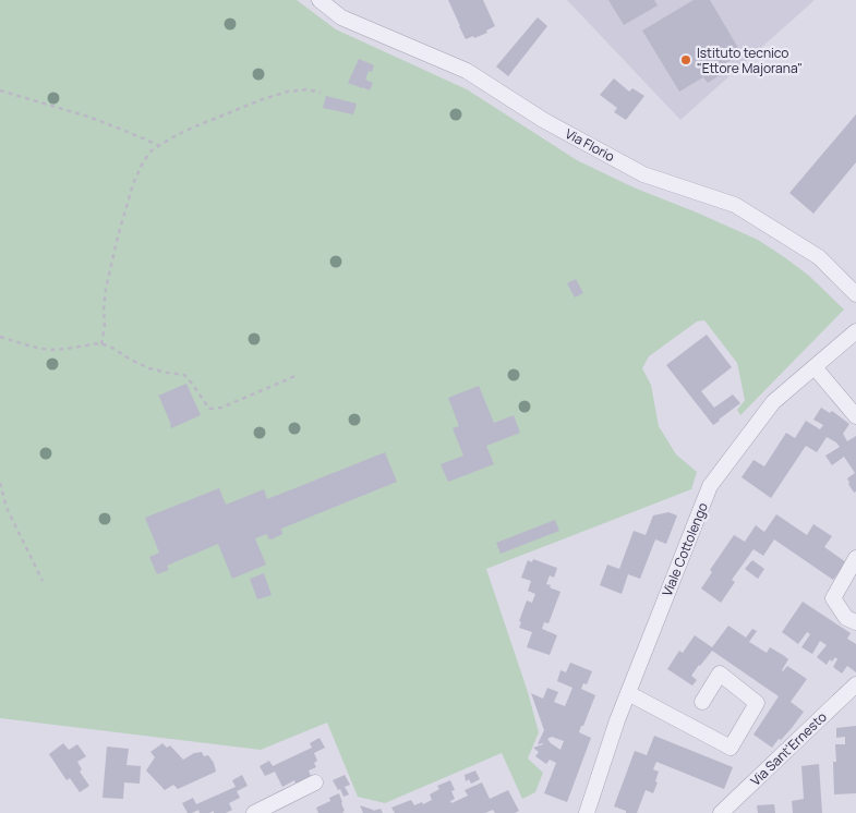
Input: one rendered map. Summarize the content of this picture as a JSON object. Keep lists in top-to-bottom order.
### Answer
{
  "streets": {
    "street": ["Via Florio", "Viale Cottolengo", "Via Sant'Ernesto"]
  },
  "places": ["Istituto tecnico \"Ettore Majorana\""]
}
